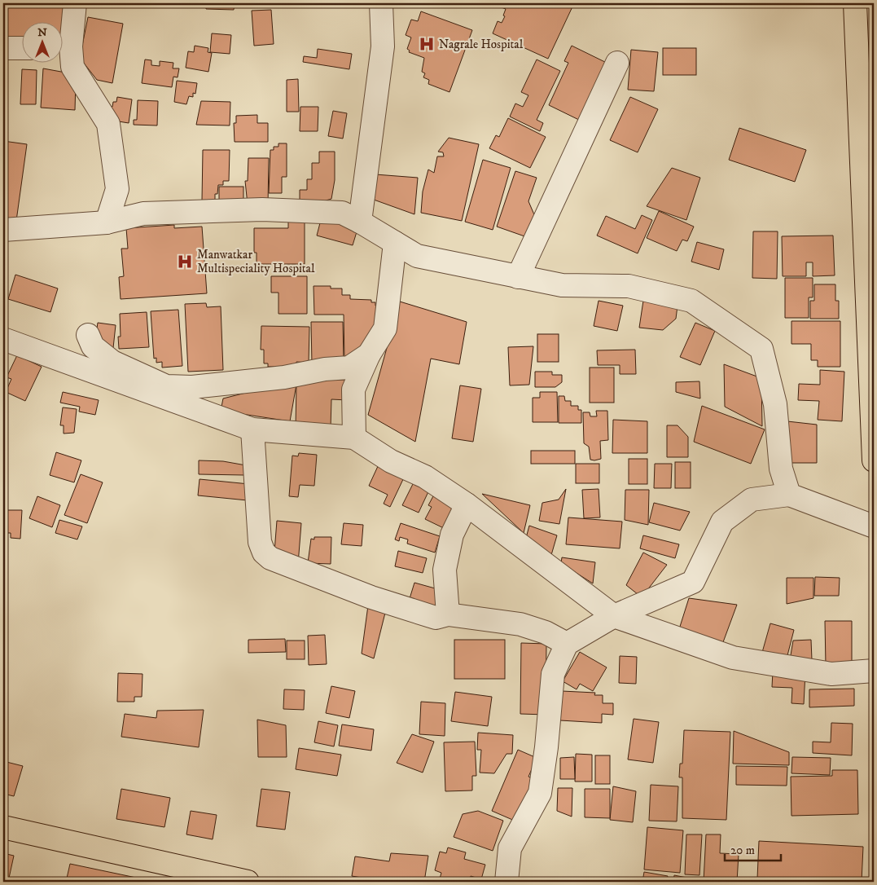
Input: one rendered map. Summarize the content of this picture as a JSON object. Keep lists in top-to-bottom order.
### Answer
{
  "places": {
    "hospital": ["Nagrale Hospital", "Manwatkar Multispeciality Hospital"]
  },
  "scale_bar": "20 m",
  "north": "top"
}
